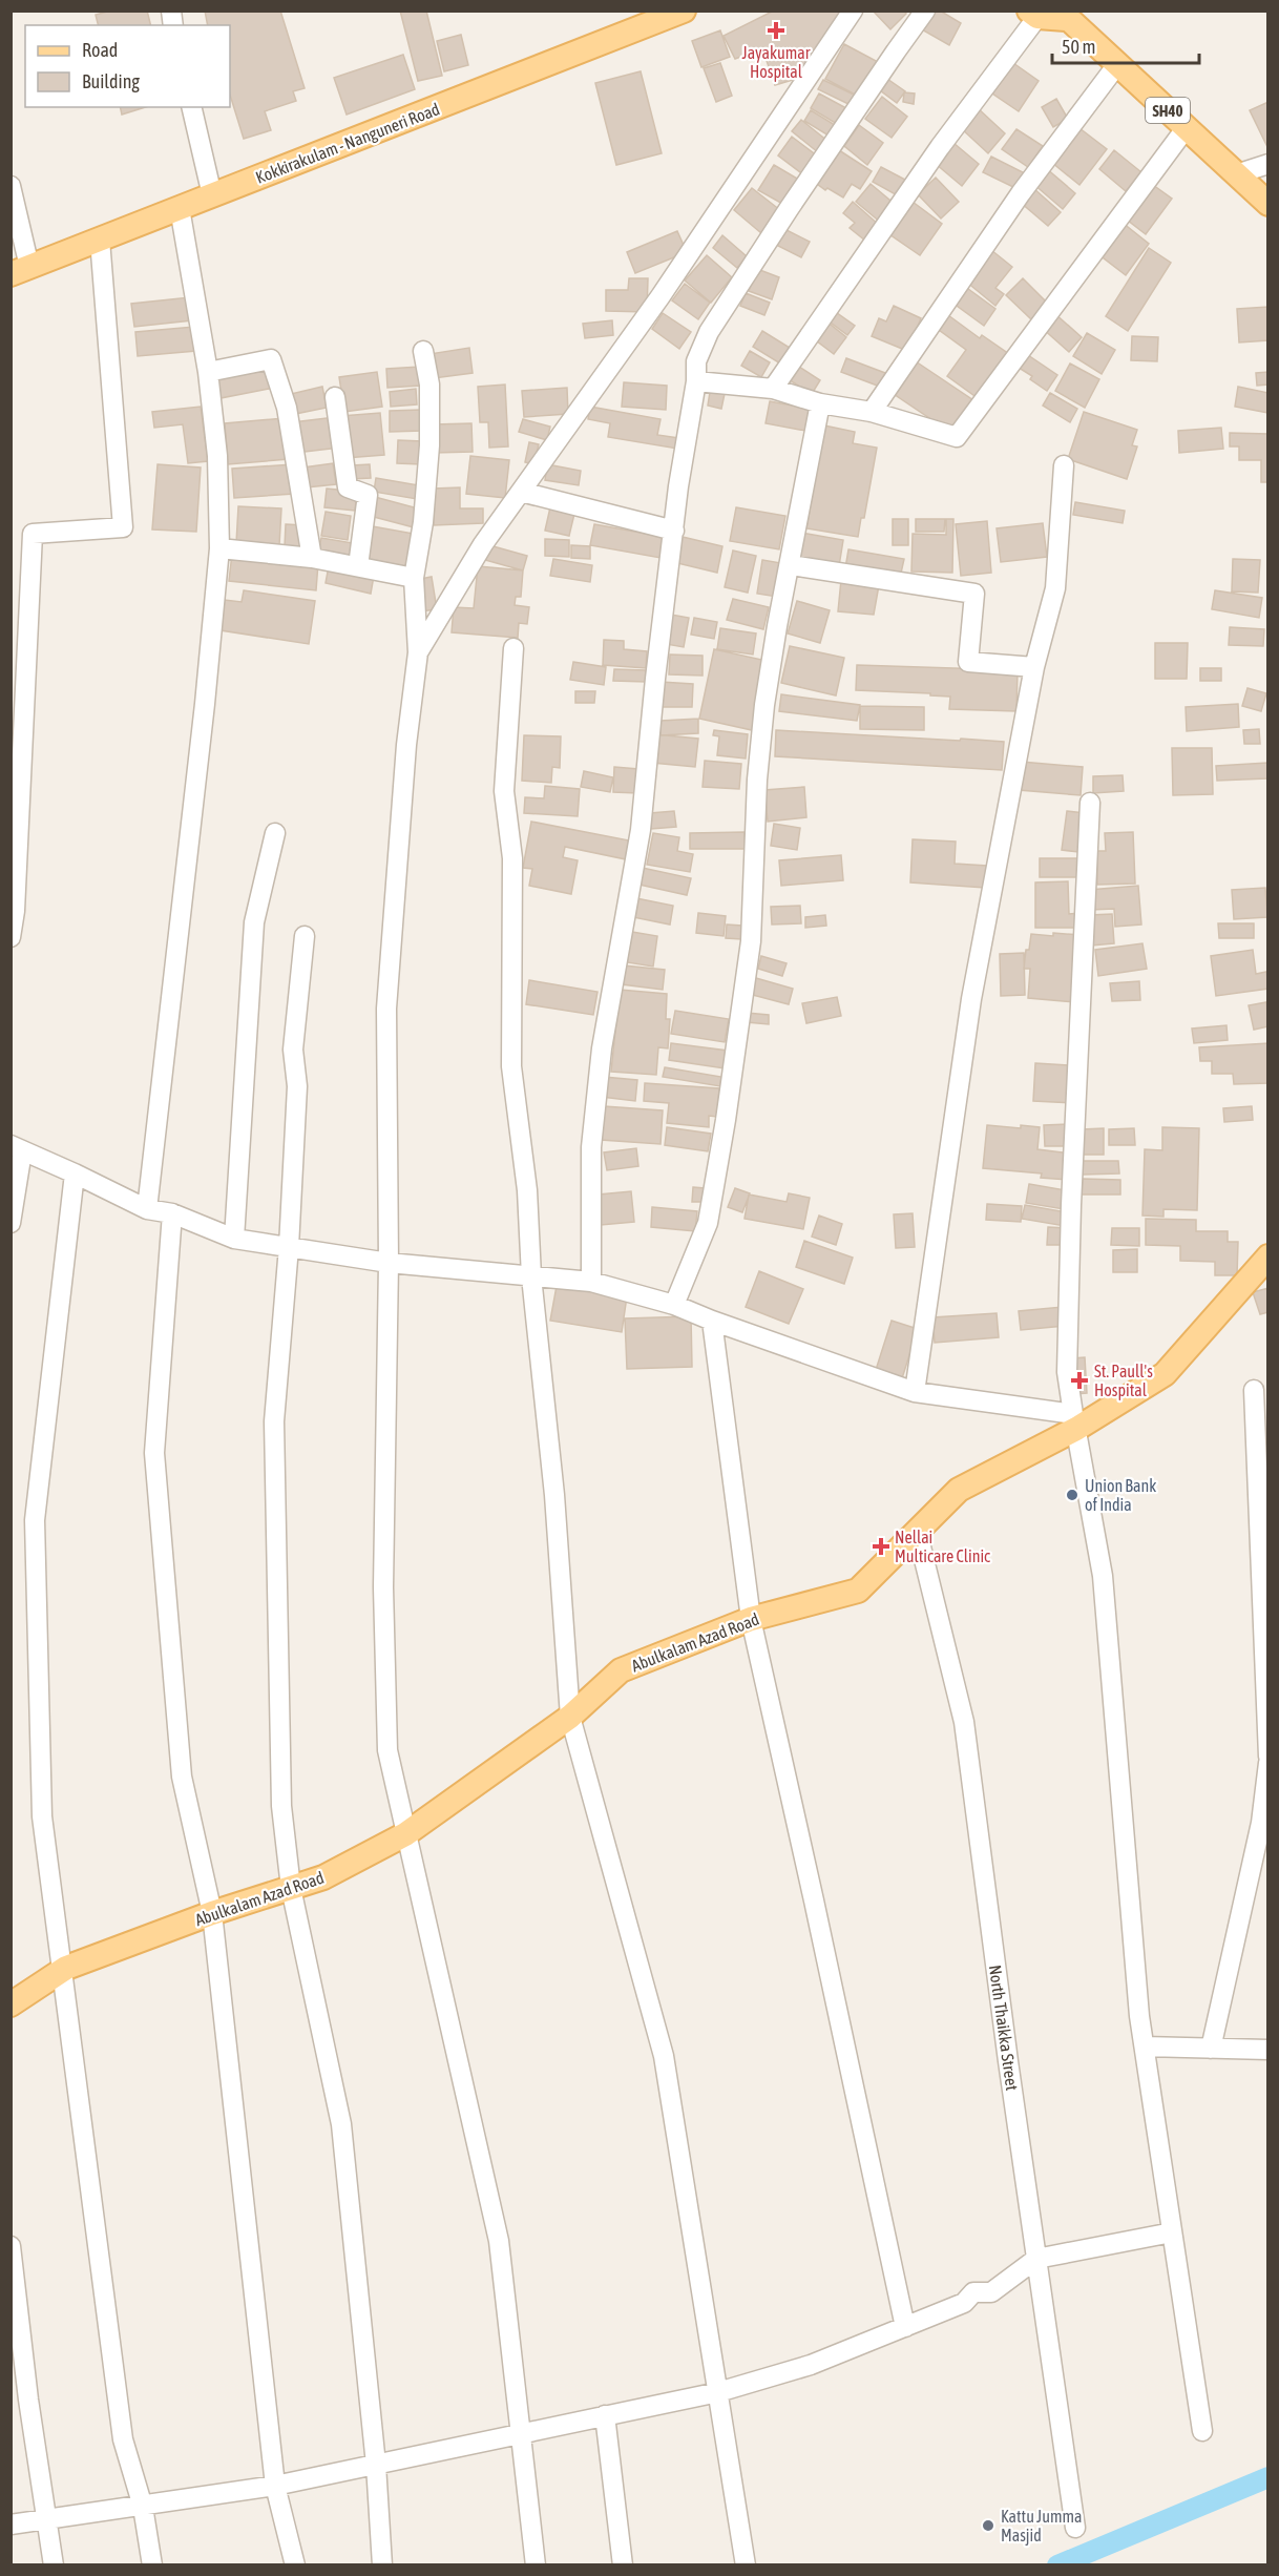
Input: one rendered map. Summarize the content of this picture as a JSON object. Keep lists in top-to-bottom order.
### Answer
{
  "streets": {
    "main road": ["SH40", "Kokkirakulam - Nanguneri Road", "Abulkalam Azad Road"],
    "street": ["North Thaikka Street"]
  },
  "crossings": [
    ["Abulkalam Azad Road", "North Thaikka Street"]
  ],
  "places": {
    "health": ["Jayakumar Hospital", "St. Paull's Hospital", "Nellai Multicare Clinic"],
    "other": ["Union Bank of India", "Kattu Jumma Masjid"]
  },
  "legend": ["Road", "Building"],
  "scale_bar": "50 m"
}
